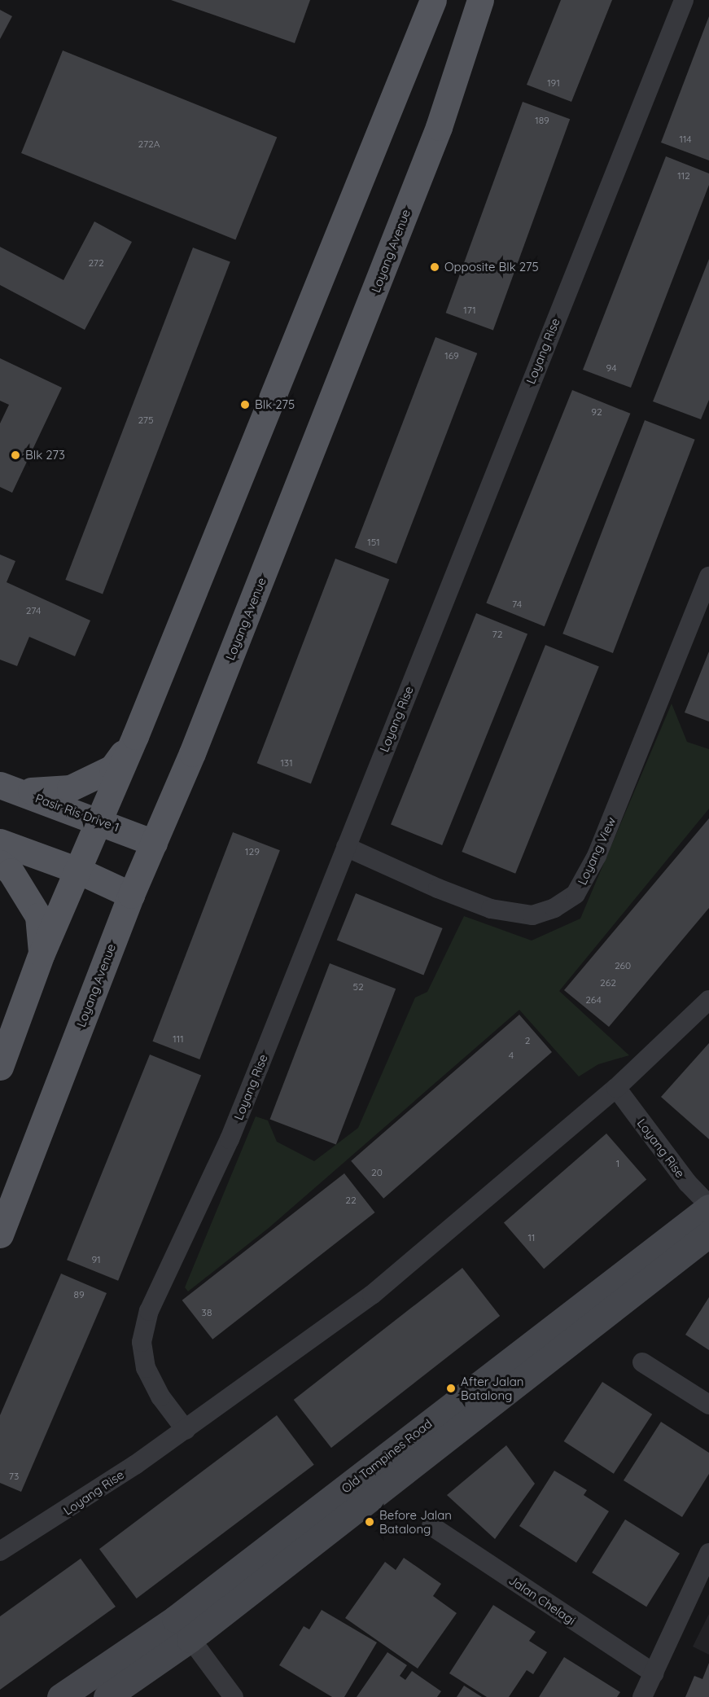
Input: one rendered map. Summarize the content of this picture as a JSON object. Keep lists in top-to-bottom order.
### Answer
{
  "streets": {
    "main road": ["Loyang Avenue", "Pasir Ris Drive 1"],
    "street": [
      "Loyang Rise",
      "Loyang View",
      "Old Tampines Road",
      "Jalan Chelagi"
    ]
  },
  "crossings": [
    ["Loyang Avenue", "Pasir Ris Drive 1"],
    ["Loyang Rise", "Loyang View"],
    ["Loyang Rise", "Old Tampines Road"]
  ],
  "places": [
    "Opposite Blk 275",
    "Blk 275",
    "Blk 273",
    "After Jalan Batalong",
    "Before Jalan Batalong"
  ],
  "house_numbers": [
    "191",
    "189",
    "114",
    "272A",
    "112",
    "272",
    "171",
    "169",
    "94",
    "92",
    "275",
    "151",
    "74",
    "274",
    "72",
    "131",
    "129",
    "260",
    "262",
    "52",
    "264",
    "111",
    "2",
    "4",
    "1",
    "20",
    "22",
    "11",
    "91",
    "89",
    "38",
    "73"
  ]
}
